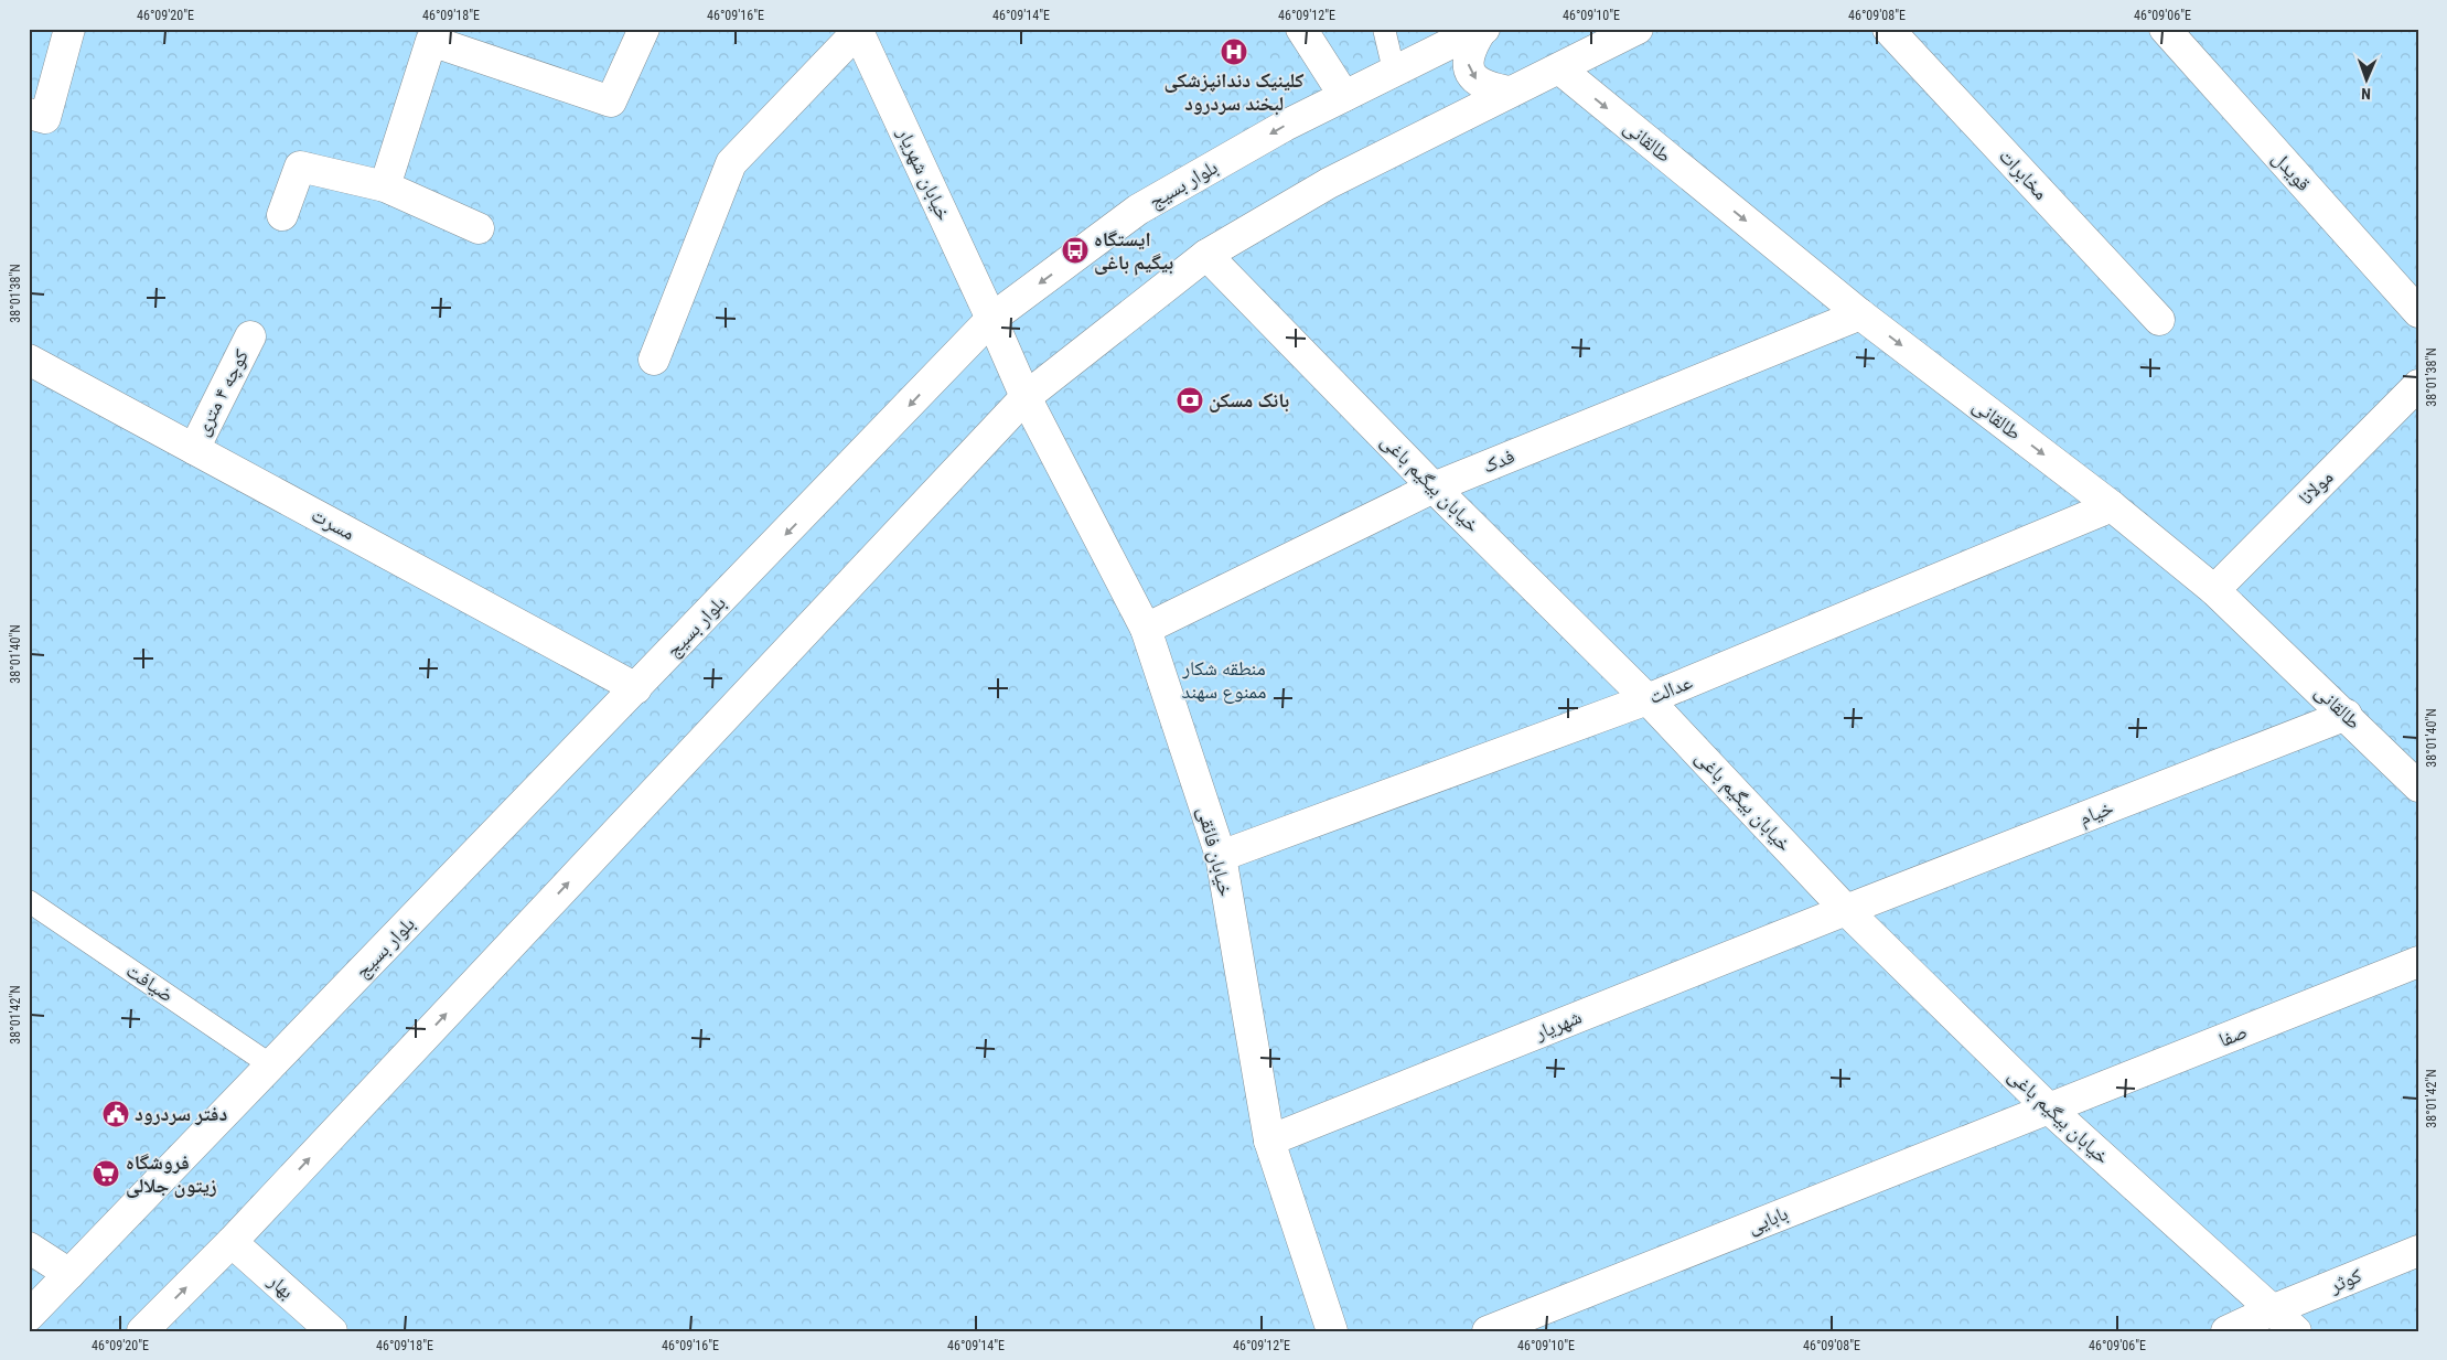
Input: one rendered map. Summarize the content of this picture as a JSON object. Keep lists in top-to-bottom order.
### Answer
{
  "streets": {
    "street": [
      "طالقانی",
      "قویدل",
      "خیابان شهریار",
      "مخابرات",
      "بلوار بسیج",
      "کوچه ۴ متری",
      "فدک",
      "خیابان بیگیم باغی",
      "مولانا",
      "مسرت",
      "عدالت",
      "خیام",
      "خیابان فائقی",
      "شهریار",
      "صفا",
      "بابایی",
      "کوثر",
      "بهار"
    ],
    "lane": ["ضیافت"]
  },
  "crossings": [
    ["طالقانی", "فدک"],
    ["طالقانی", "مولانا"],
    ["طالقانی", "عدالت"],
    ["طالقانی", "خیام"],
    ["خیابان شهریار", "بلوار بسیج"],
    ["خیابان شهریار", "خیابان فائقی"],
    ["بلوار بسیج", "مسرت"],
    ["بلوار بسیج", "ضیافت"],
    ["کوچه ۴ متری", "مسرت"],
    ["فدک", "خیابان بیگیم باغی"],
    ["فدک", "خیابان فائقی"],
    ["خیابان بیگیم باغی", "عدالت"],
    ["خیابان بیگیم باغی", "خیام"],
    ["خیابان بیگیم باغی", "شهریار"],
    ["خیابان بیگیم باغی", "صفا"],
    ["خیابان بیگیم باغی", "بابایی"],
    ["خیابان بیگیم باغی", "کوثر"],
    ["عدالت", "خیابان فائقی"],
    ["خیام", "شهریار"],
    ["خیابان فائقی", "شهریار"],
    ["صفا", "بابایی"]
  ],
  "one_way": ["طالقانی"],
  "parks": ["منطقه شکار ممنوع سهند"],
  "places": {
    "hospital": ["کلینیک دندانپزشکی لبخند سردرود"],
    "bus stop": ["ایستگاه بیگیم باغی"],
    "bank": ["بانک مسکن"],
    "public building": ["دفتر سردرود"],
    "supermarket": ["فروشگاه زیتون جلالی"]
  },
  "north": "bottom",
  "coordinates": [
    "46°09'20\"E",
    "46°09'18\"E",
    "46°09'16\"E",
    "46°09'14\"E",
    "46°09'12\"E",
    "46°09'10\"E",
    "46°09'08\"E",
    "46°09'06\"E",
    "38°01'38\"N",
    "38°01'40\"N",
    "38°01'42\"N"
  ]
}
